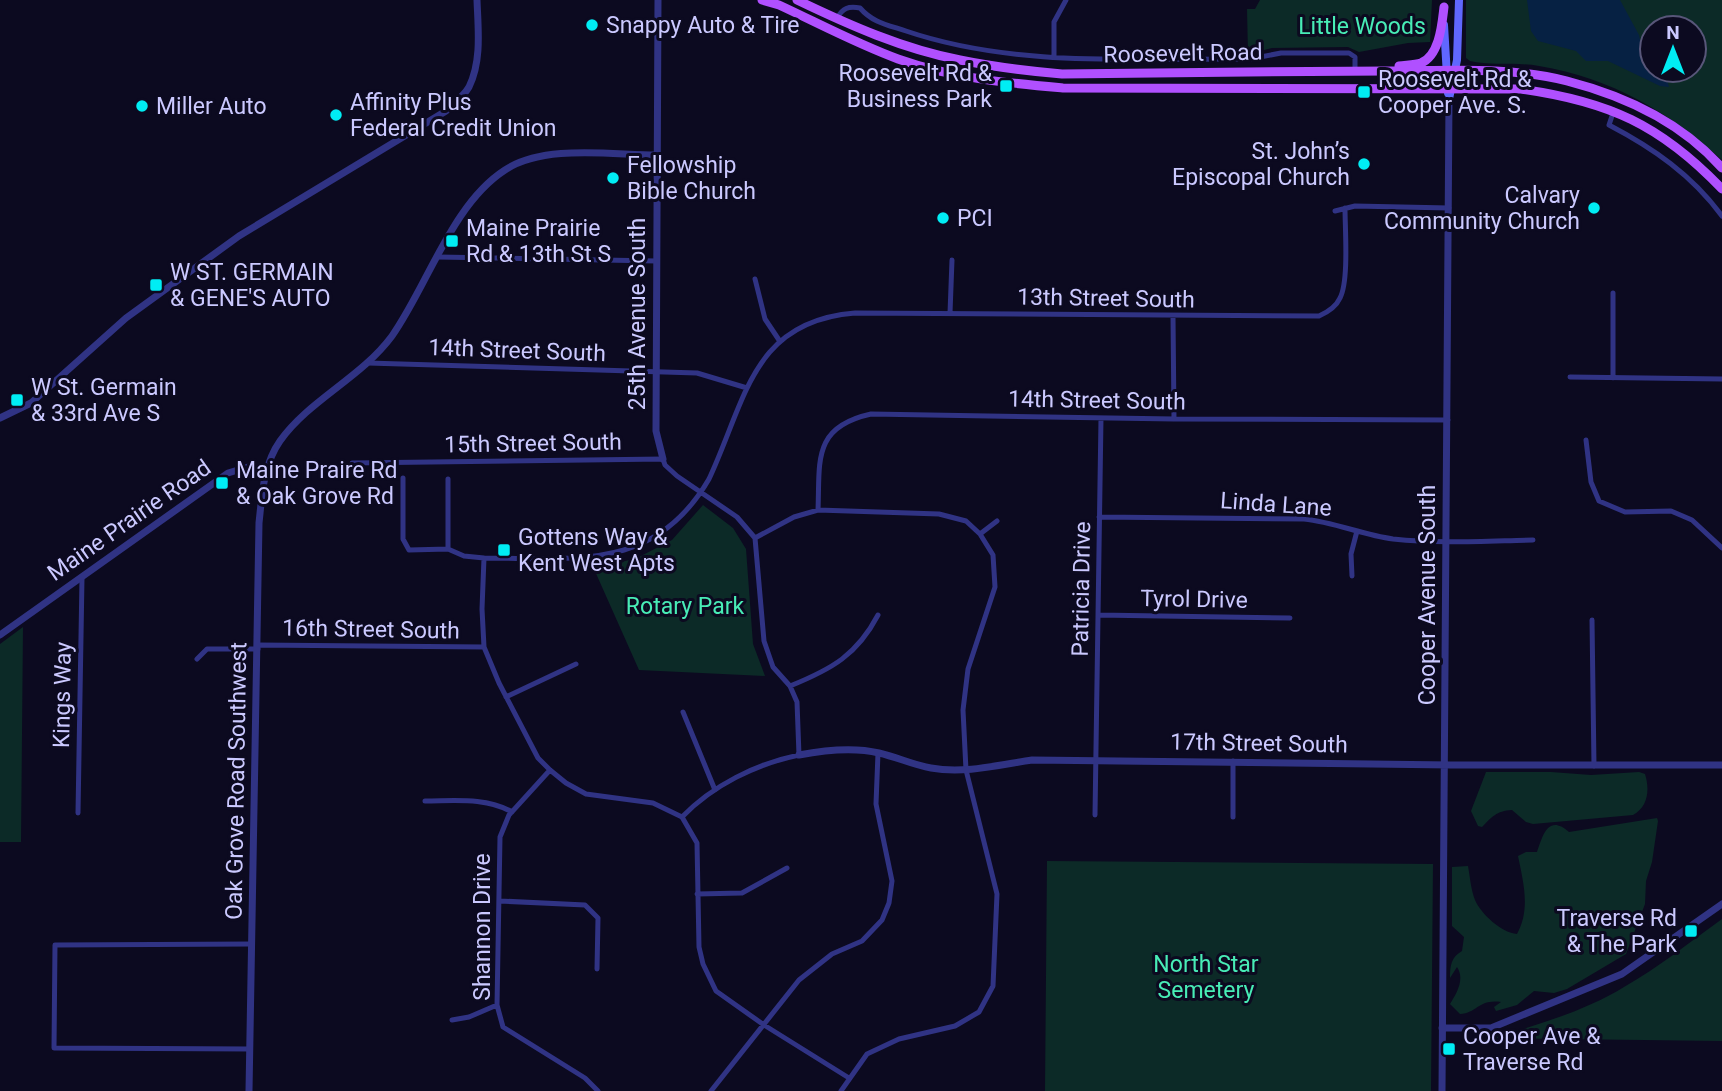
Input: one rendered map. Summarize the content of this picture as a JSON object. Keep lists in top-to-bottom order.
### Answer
{
  "streets": {
    "main road": ["Roosevelt Road", "Cooper Avenue South"],
    "street": [
      "13th Street South",
      "25th Avenue South",
      "14th Street South",
      "15th Street South",
      "Linda Lane",
      "Maine Prairie Road",
      "Patricia Drive",
      "Tyrol Drive",
      "16th Street South",
      "Kings Way",
      "17th Street South",
      "Oak Grove Road Southwest",
      "Shannon Drive"
    ]
  },
  "crossings": [
    ["Roosevelt Road", "Cooper Avenue South"],
    ["25th Avenue South", "14th Street South"],
    ["25th Avenue South", "15th Street South"],
    ["14th Street South", "Patricia Drive"],
    ["14th Street South", "Cooper Avenue South"],
    ["Linda Lane", "Patricia Drive"],
    ["Linda Lane", "Cooper Avenue South"],
    ["Maine Prairie Road", "Kings Way"],
    ["Maine Prairie Road", "Oak Grove Road Southwest"],
    ["Patricia Drive", "Tyrol Drive"],
    ["Patricia Drive", "17th Street South"],
    ["Cooper Avenue South", "17th Street South"],
    ["16th Street South", "Oak Grove Road Southwest"]
  ],
  "parks": ["Little Woods", "Rotary Park", "North Star Semetery"],
  "places": {
    "other": [
      "Snappy Auto & Tire",
      "Miller Auto",
      "Affinity Plus Federal Credit Union",
      "St. John’s Episcopal Church",
      "Fellowship Bible Church",
      "Calvary Community Church",
      "PCI"
    ],
    "transit": [
      "Roosevelt Rd & Business Park",
      "Roosevelt Rd & Cooper Ave. S.",
      "Maine Prairie Rd & 13th St S",
      "W ST. GERMAIN & GENE'S AUTO",
      "W St. Germain & 33rd Ave S",
      "Maine Praire Rd & Oak Grove Rd",
      "Gottens Way & Kent West Apts",
      "Traverse Rd & The Park",
      "Cooper Ave & Traverse Rd"
    ]
  },
  "north": "top"
}
